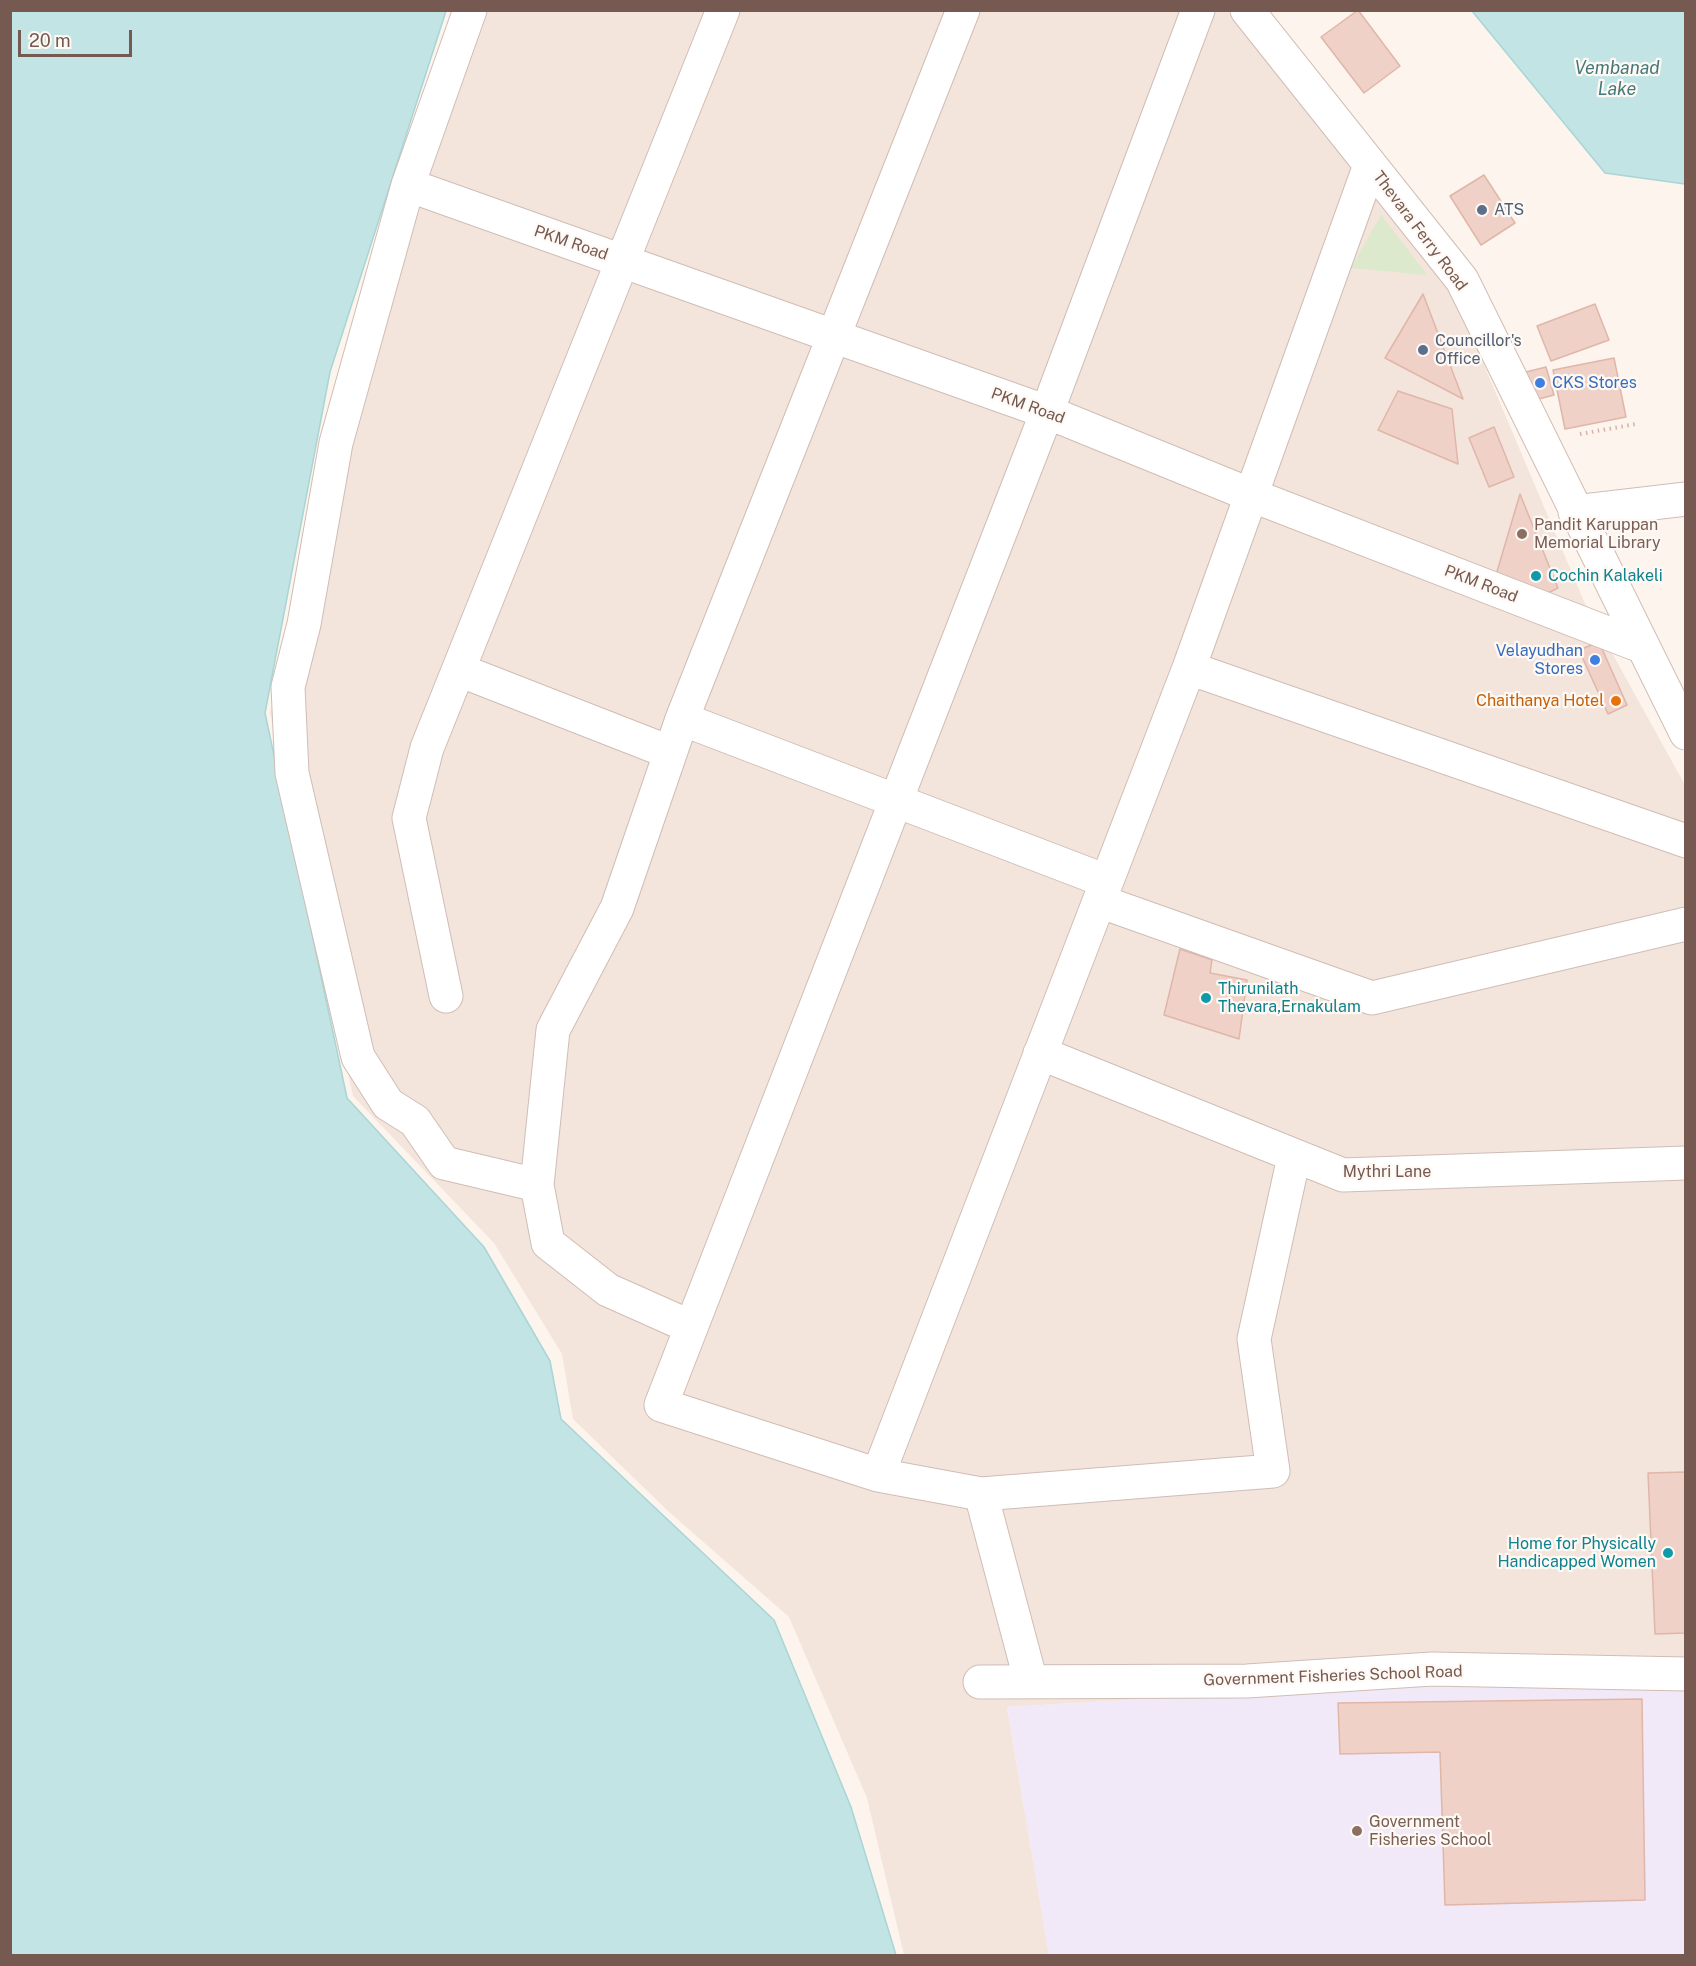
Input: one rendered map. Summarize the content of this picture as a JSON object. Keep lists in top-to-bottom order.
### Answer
{
  "streets": {
    "street": [
      "Thevara Ferry Road",
      "PKM Road",
      "Mythri Lane",
      "Government Fisheries School Road"
    ]
  },
  "crossings": [
    ["Thevara Ferry Road", "PKM Road"]
  ],
  "water": ["Vembanad Lake"],
  "places": [
    "ATS",
    "Councillor's Office",
    "CKS Stores",
    "Pandit Karuppan Memorial Library",
    "Cochin Kalakeli",
    "Velayudhan Stores",
    "Chaithanya Hotel",
    "Thirunilath Thevara,Ernakulam",
    "Home for Physically Handicapped Women",
    "Government Fisheries School"
  ],
  "scale_bar": "20 m"
}
